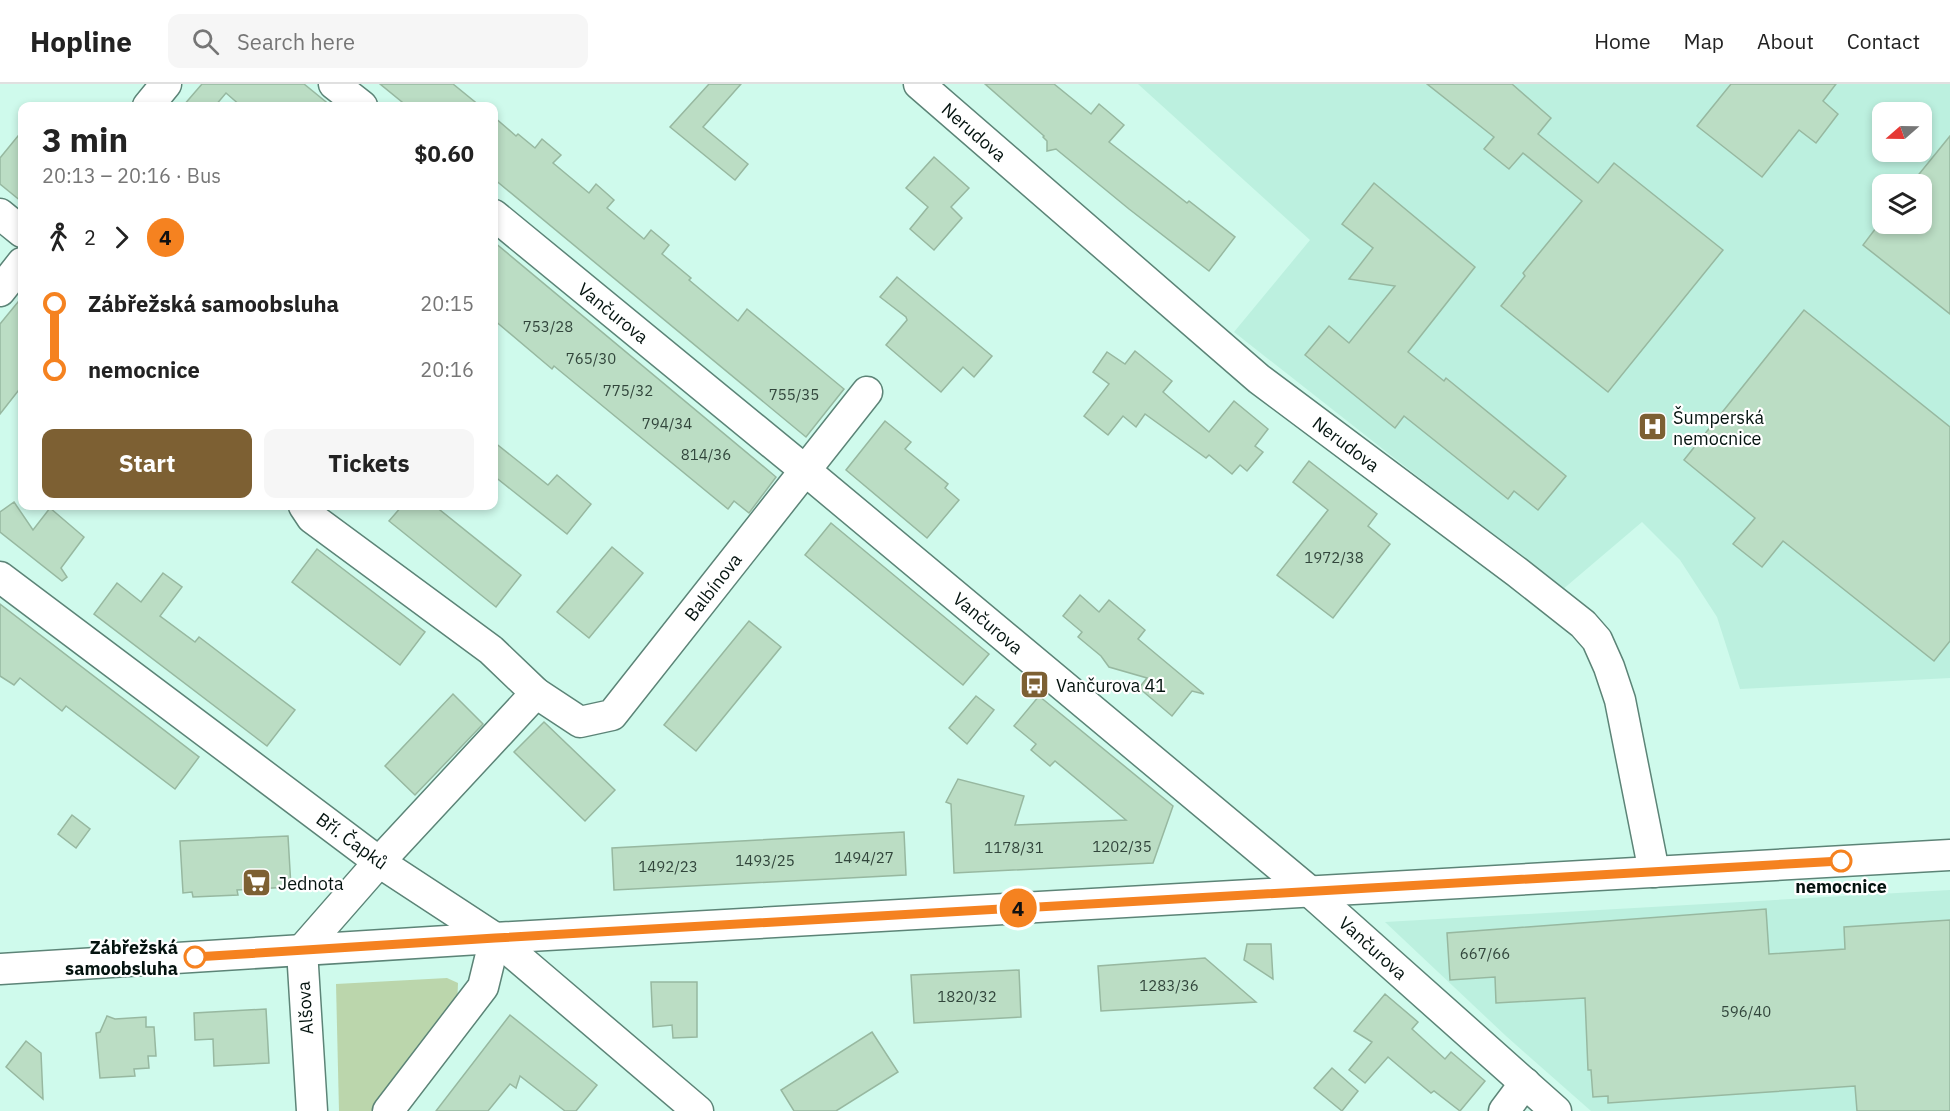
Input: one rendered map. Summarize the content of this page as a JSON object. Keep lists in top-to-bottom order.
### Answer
{
  "streets": {
    "street": [
      "Nerudova",
      "Vančurova",
      "Balbínova",
      "Bří. Čapků",
      "Alšova"
    ]
  },
  "crossings": [
    ["Vančurova", "Balbínova"]
  ],
  "places": {
    "hospital": ["Šumperská nemocnice"],
    "bus stop": ["Vančurova 41"],
    "other": ["nemocnice", "Zábřežská samoobsluha"],
    "supermarket": ["Jednota"]
  },
  "lines": ["bus line 4"],
  "house_numbers": [
    "753/28",
    "765/30",
    "775/32",
    "755/35",
    "794/34",
    "814/36",
    "1972/38",
    "1202/35",
    "1178/31",
    "1494/27",
    "1493/25",
    "1492/23",
    "667/66",
    "1283/36",
    "1820/32",
    "596/40"
  ],
  "north": "left",
  "page": {
    "header": "Hopline",
    "search": "Search here",
    "nav": [
      "Home",
      "Map",
      "About",
      "Contact"
    ],
    "on_map": "4",
    "heading": ["3 min", "20:13 – 20:16 · Bus", "$0.60"],
    "legs": ["2", "4"],
    "list": [
      {
        "name": "Zábřežská samoobsluha",
        "value": "20:15"
      },
      {
        "name": "nemocnice",
        "value": "20:16"
      }
    ],
    "buttons": ["Start", "Tickets"]
  }
}
